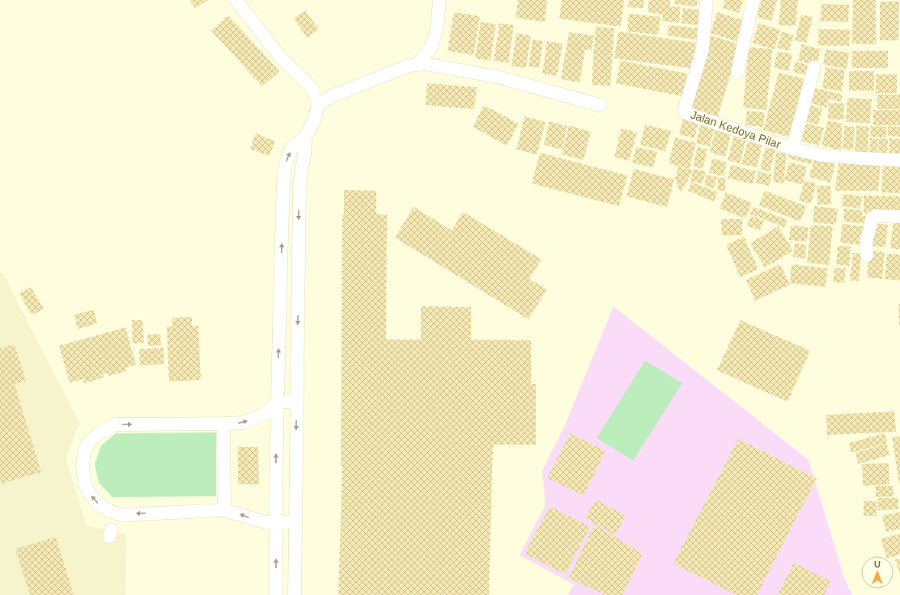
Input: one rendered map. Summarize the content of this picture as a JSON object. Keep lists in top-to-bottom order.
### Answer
{
  "streets": {
    "street": ["Jalan Kedoya Pilar"]
  },
  "north": "top"
}
